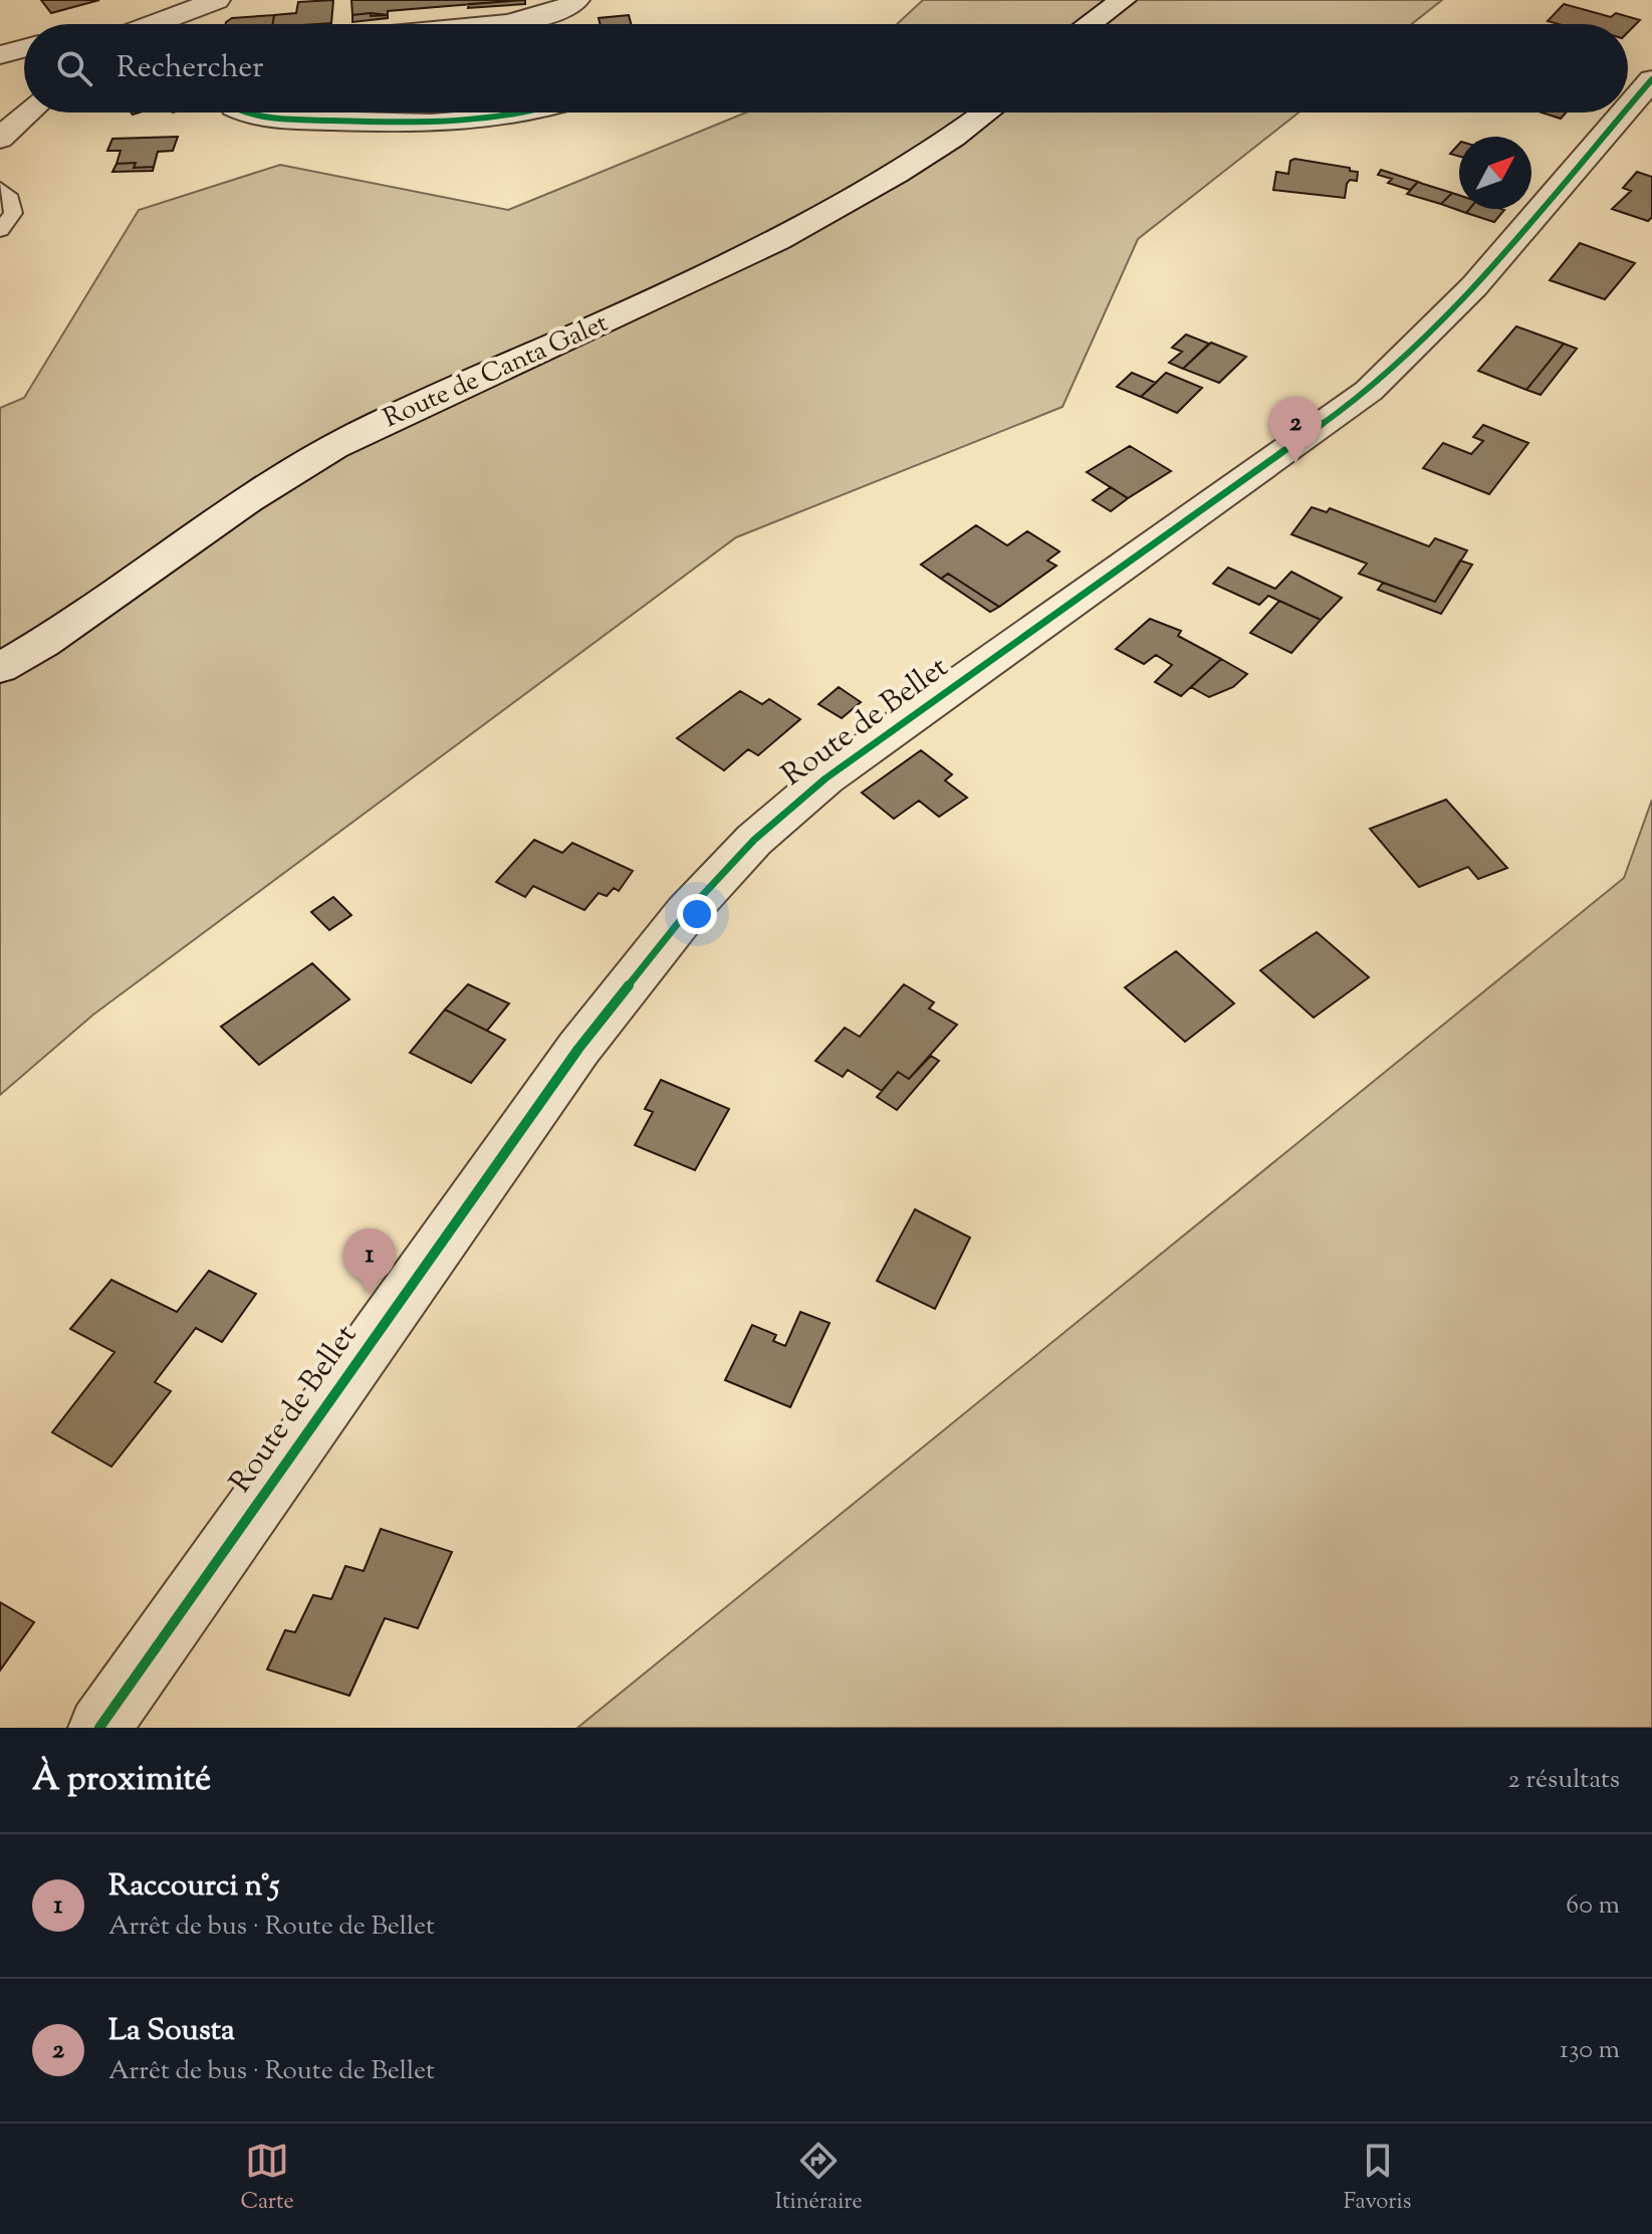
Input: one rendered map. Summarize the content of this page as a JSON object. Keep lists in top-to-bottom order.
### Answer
{
  "streets": {
    "street": ["Route de Canta Galet", "Route de Bellet"]
  },
  "north": "top right",
  "page": {
    "search": "Rechercher",
    "pins": ["2", "1"],
    "heading": ["À proximité", "2 résultats"],
    "list": [
      {
        "mark": "1",
        "name": "Raccourci n°5",
        "note": "Arrêt de bus · Route de Bellet",
        "value": "60 m"
      },
      {
        "mark": "2",
        "name": "La Sousta",
        "note": "Arrêt de bus · Route de Bellet",
        "value": "130 m"
      }
    ],
    "nav": ["Carte", "Itinéraire", "Favoris"]
  }
}
